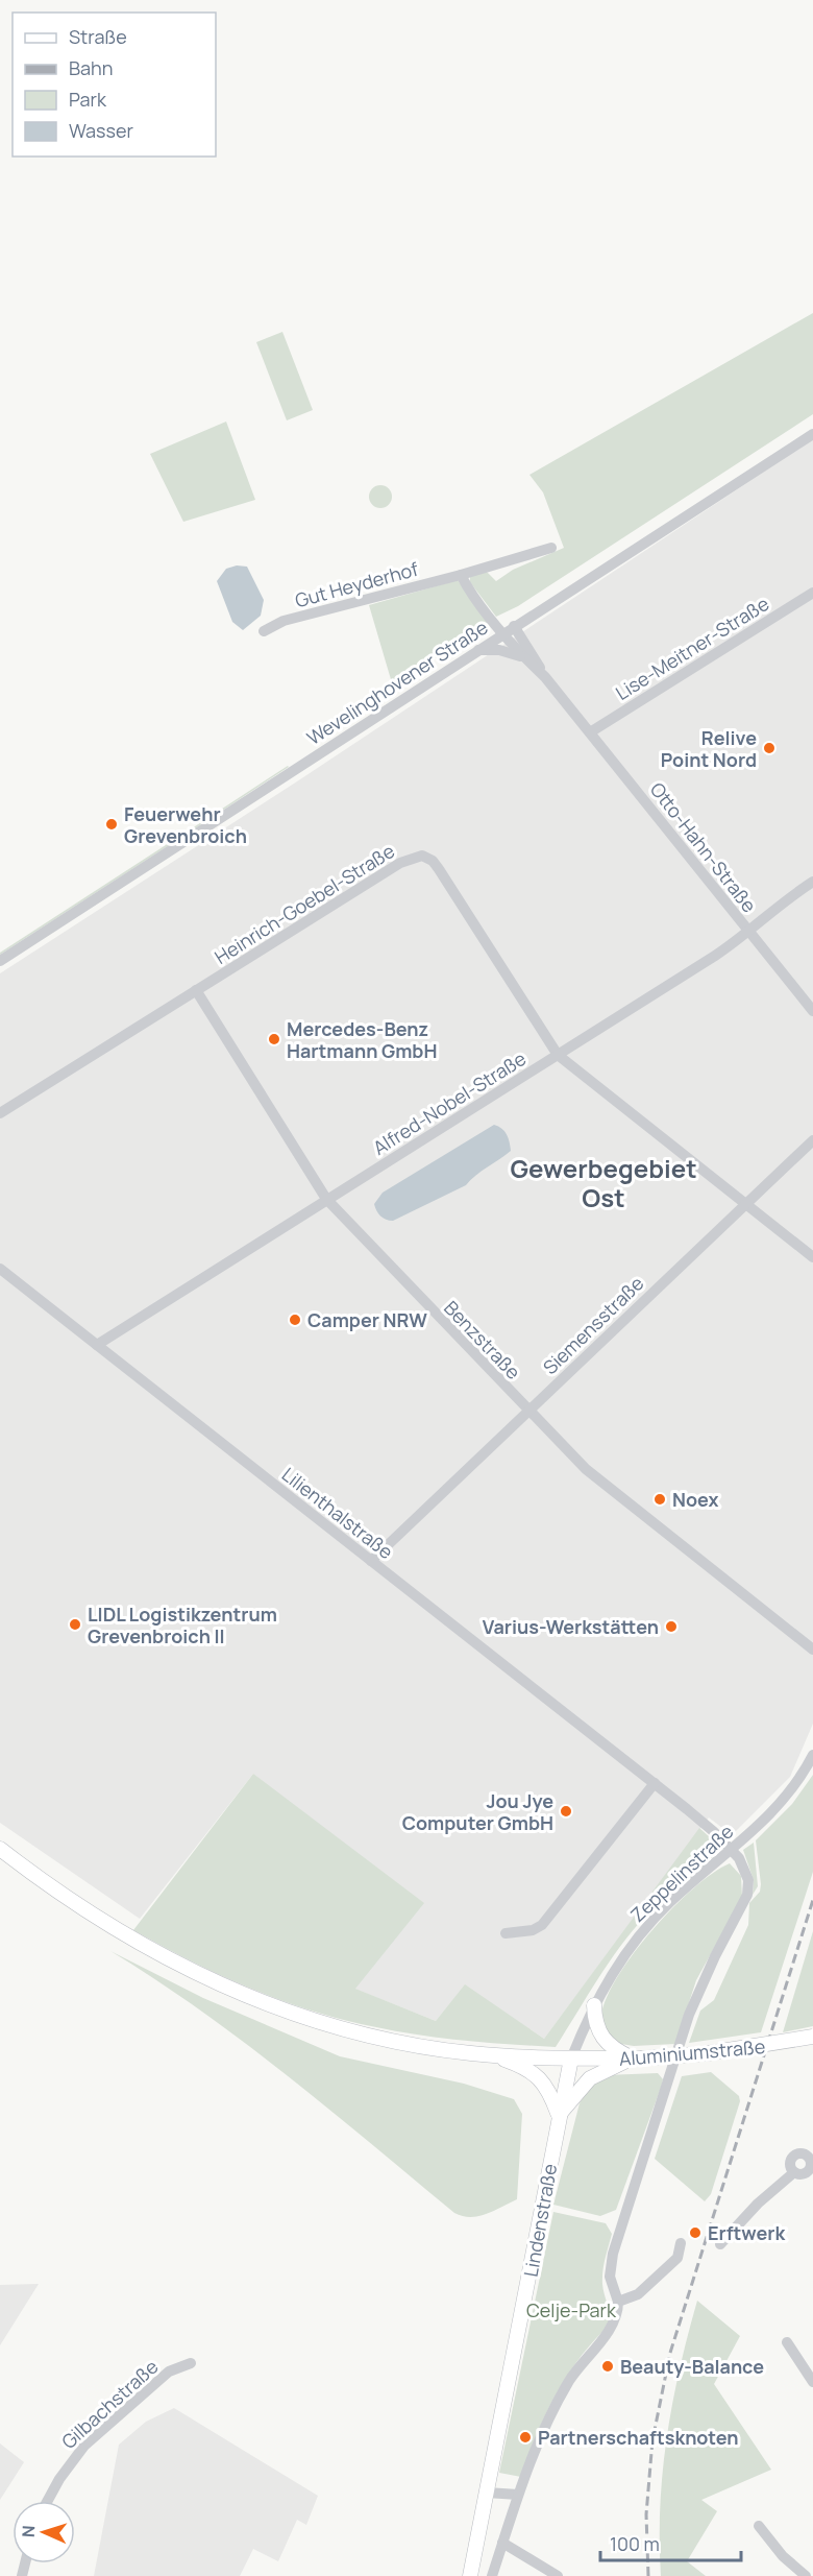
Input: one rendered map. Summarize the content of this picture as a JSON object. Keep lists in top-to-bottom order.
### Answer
{
  "streets": {
    "main road": ["Aluminiumstraße", "Lindenstraße"],
    "street": [
      "Gut Heyderhof",
      "Lise-Meitner-Straße",
      "Wevelinghovener Straße",
      "Otto-Hahn-Straße",
      "Heinrich-Goebel-Straße",
      "Alfred-Nobel-Straße",
      "Siemensstraße",
      "Benzstraße",
      "Lilienthalstraße",
      "Zeppelinstraße",
      "Gilbachstraße"
    ]
  },
  "crossings": [
    ["Lise-Meitner-Straße", "Otto-Hahn-Straße"],
    ["Wevelinghovener Straße", "Otto-Hahn-Straße"],
    ["Otto-Hahn-Straße", "Alfred-Nobel-Straße"],
    ["Heinrich-Goebel-Straße", "Alfred-Nobel-Straße"],
    ["Heinrich-Goebel-Straße", "Benzstraße"],
    ["Alfred-Nobel-Straße", "Benzstraße"],
    ["Alfred-Nobel-Straße", "Lilienthalstraße"],
    ["Siemensstraße", "Benzstraße"],
    ["Siemensstraße", "Lilienthalstraße"],
    ["Lilienthalstraße", "Zeppelinstraße"],
    ["Zeppelinstraße", "Aluminiumstraße"],
    ["Zeppelinstraße", "Lindenstraße"],
    ["Aluminiumstraße", "Lindenstraße"]
  ],
  "districts": ["Gewerbegebiet Ost"],
  "parks": ["Celje-Park"],
  "places": [
    "Relive Point Nord",
    "Feuerwehr Grevenbroich",
    "Mercedes-Benz Hartmann GmbH",
    "Camper NRW",
    "Noex",
    "LIDL Logistikzentrum Grevenbroich II",
    "Varius-Werkstätten",
    "Jou Jye Computer GmbH",
    "Erftwerk",
    "Beauty-Balance",
    "Partnerschaftsknoten"
  ],
  "legend": [
    "Straße",
    "Bahn",
    "Park",
    "Wasser"
  ],
  "scale_bar": "100 m",
  "north": "left"
}
